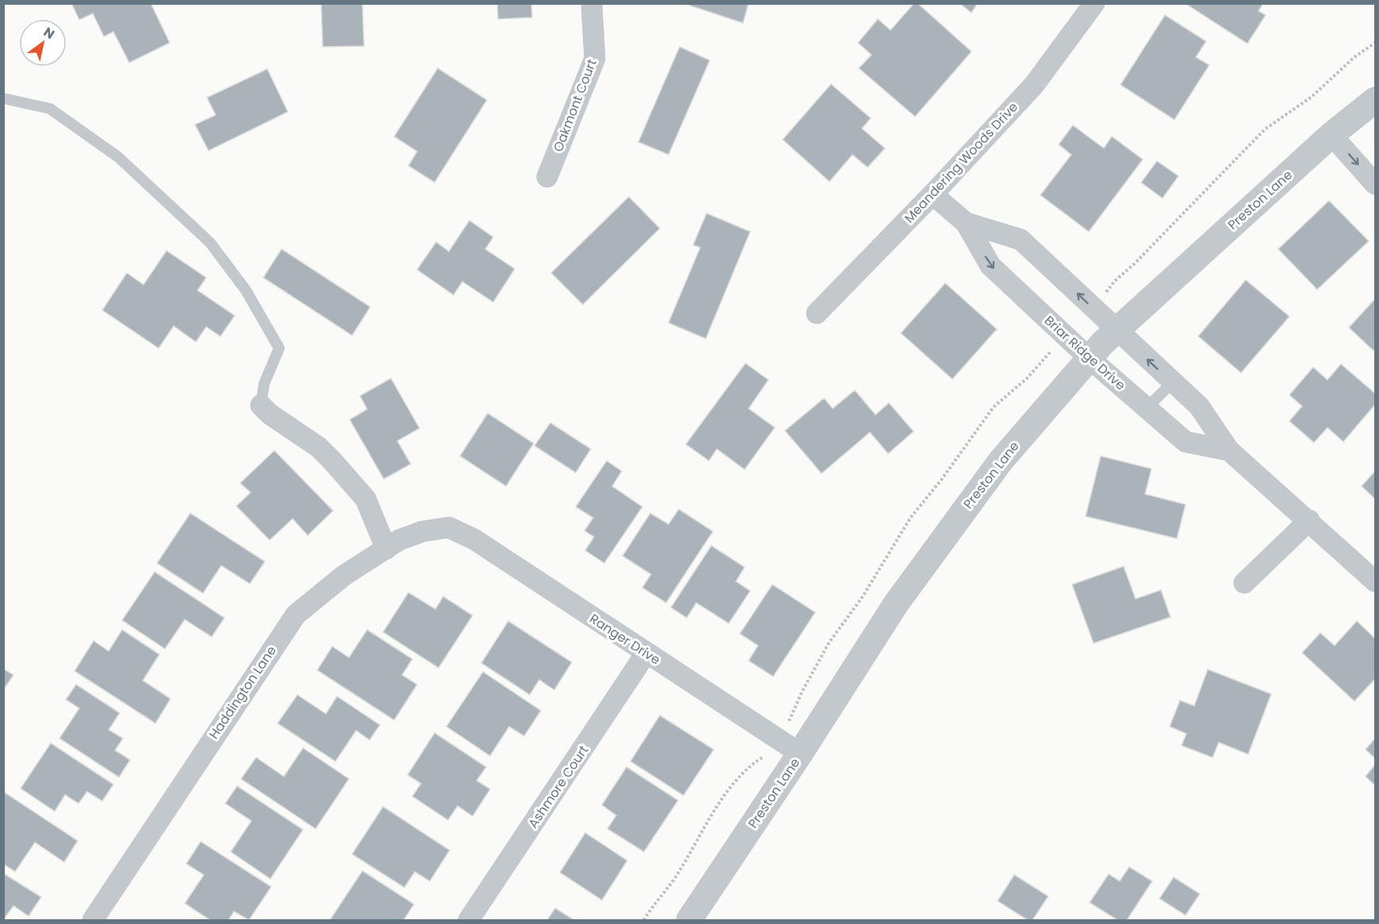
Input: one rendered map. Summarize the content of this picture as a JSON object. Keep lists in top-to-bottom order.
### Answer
{
  "streets": {
    "street": [
      "Oakmont Court",
      "Meandering Woods Drive",
      "Preston Lane",
      "Briar Ridge Drive",
      "Ranger Drive",
      "Haddington Lane",
      "Ashmore Court"
    ]
  },
  "crossings": [
    ["Meandering Woods Drive", "Briar Ridge Drive"],
    ["Preston Lane", "Briar Ridge Drive"],
    ["Preston Lane", "Ranger Drive"],
    ["Ranger Drive", "Haddington Lane"],
    ["Ranger Drive", "Ashmore Court"]
  ],
  "north": "top right"
}
